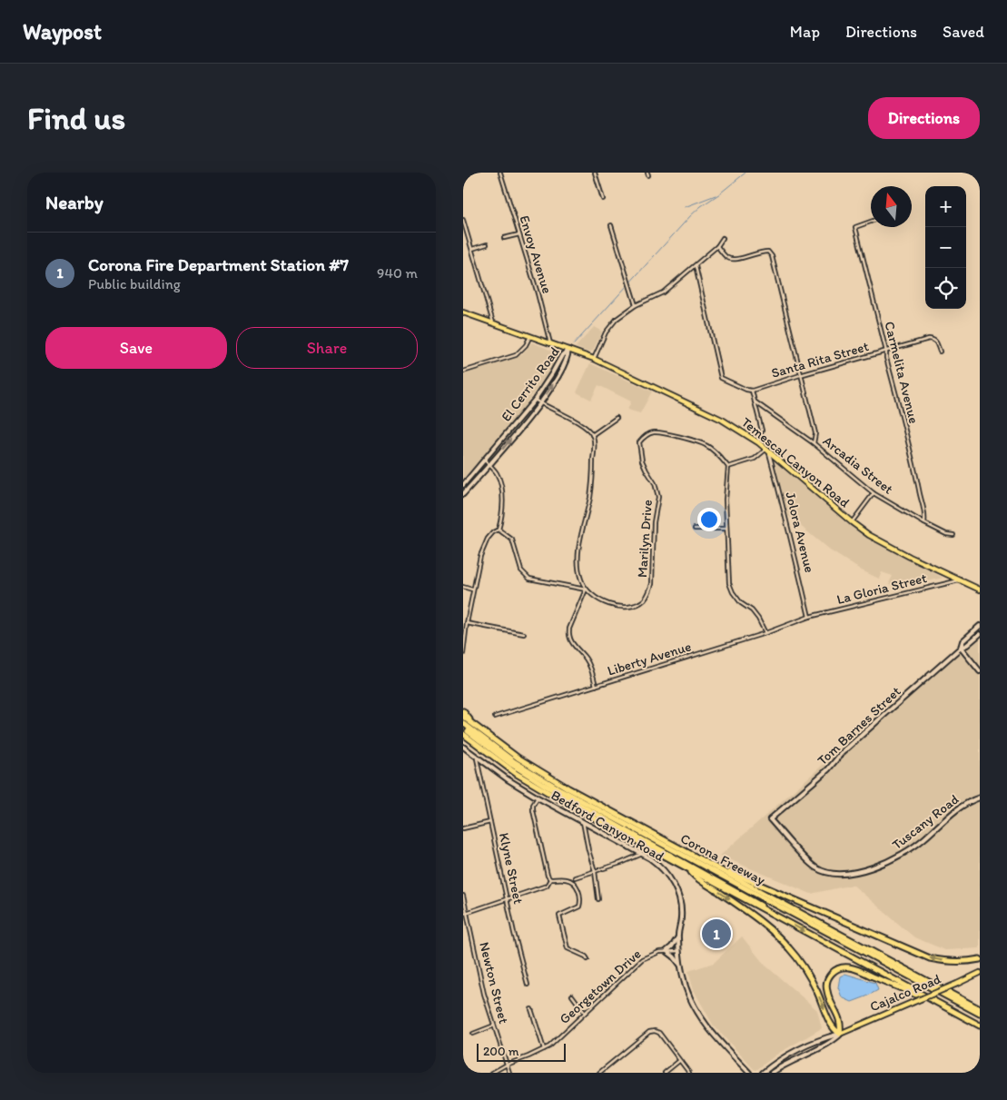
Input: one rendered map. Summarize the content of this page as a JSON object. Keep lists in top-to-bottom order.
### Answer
{
  "streets": {
    "highway": ["Corona Freeway"],
    "main road": [
      "El Cerrito Road",
      "Temescal Canyon Road",
      "Tom Barnes Street",
      "Tuscany Road",
      "Bedford Canyon Road",
      "Cajalco Road"
    ],
    "street": [
      "Envoy Avenue",
      "Santa Rita Street",
      "Carmelita Avenue",
      "Arcadia Street",
      "Jolora Avenue",
      "Marilyn Drive",
      "La Gloria Street",
      "Liberty Avenue",
      "Klyne Street",
      "Newton Street",
      "Georgetown Drive"
    ]
  },
  "crossings": [
    ["Envoy Avenue", "Temescal Canyon Road"],
    ["Santa Rita Street", "Carmelita Avenue"],
    ["Carmelita Avenue", "Arcadia Street"],
    ["El Cerrito Road", "Temescal Canyon Road"],
    ["Temescal Canyon Road", "Jolora Avenue"],
    ["Temescal Canyon Road", "La Gloria Street"],
    ["Jolora Avenue", "La Gloria Street"],
    ["Jolora Avenue", "Liberty Avenue"],
    ["La Gloria Street", "Liberty Avenue"],
    ["Tom Barnes Street", "Tuscany Road"],
    ["Bedford Canyon Road", "Klyne Street"],
    ["Bedford Canyon Road", "Georgetown Drive"],
    ["Newton Street", "Georgetown Drive"]
  ],
  "scale_bar": "200 m",
  "north": "top",
  "page": {
    "header": "Waypost",
    "nav": ["Map", "Directions", "Saved"],
    "buttons": [
      "Directions",
      ["Save", "Share"]
    ],
    "title": "Find us",
    "heading": "Nearby",
    "map_buttons": ["+", "−"],
    "list": [
      {
        "mark": "1",
        "name": "Corona Fire Department Station #7",
        "note": "Public building",
        "value": "940 m"
      }
    ],
    "pins": "1",
    "scale": "200 m"
  }
}
